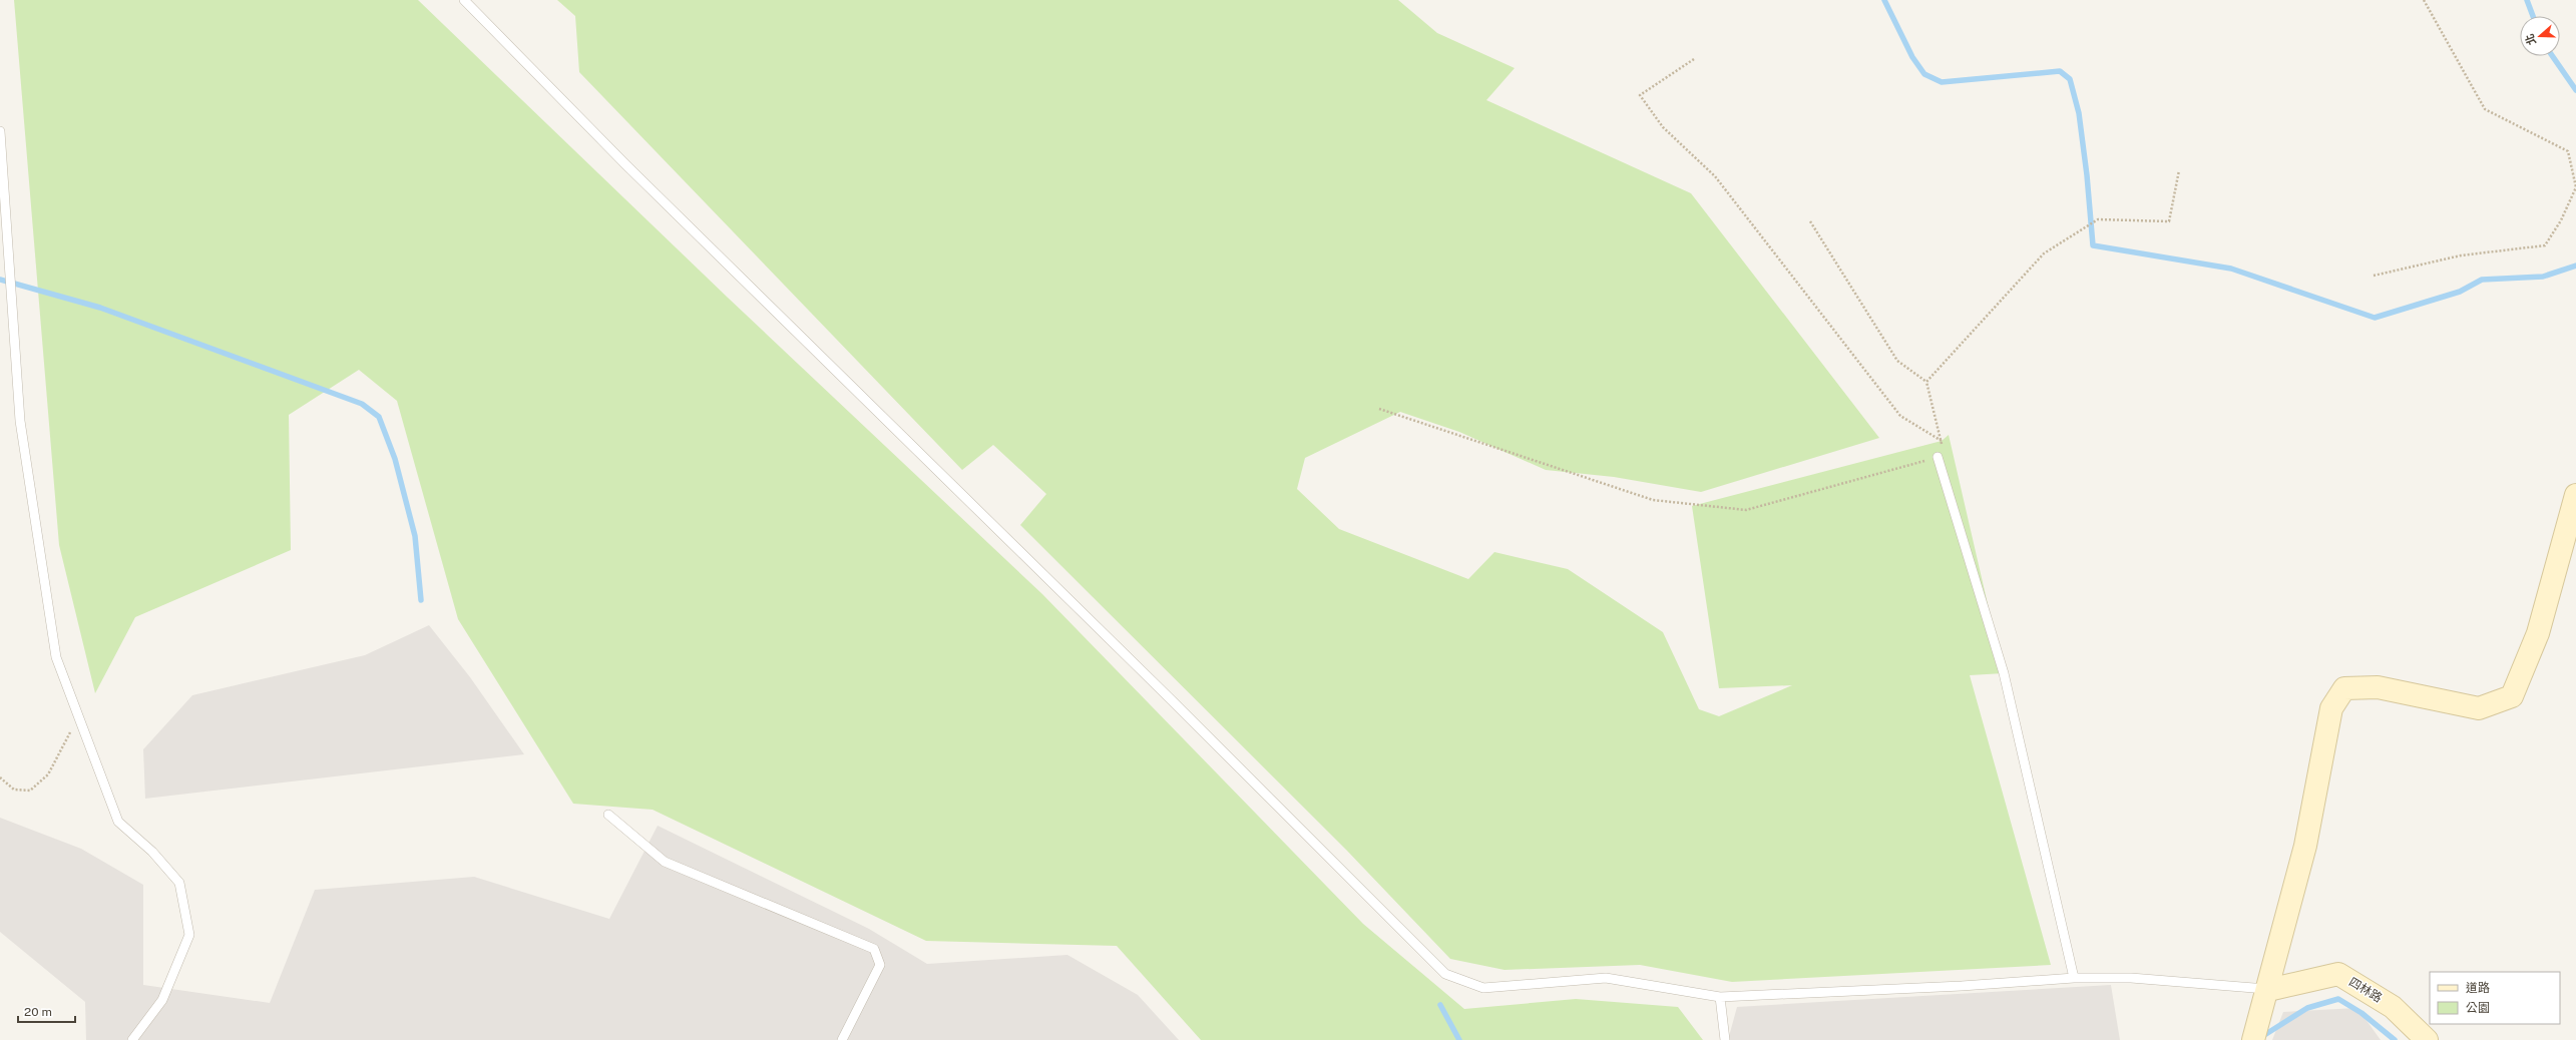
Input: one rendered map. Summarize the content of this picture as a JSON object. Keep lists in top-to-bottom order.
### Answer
{
  "streets": {
    "street": ["四林路"]
  },
  "legend": ["道路", "公園"],
  "scale_bar": "20 m",
  "north": "left"
}
